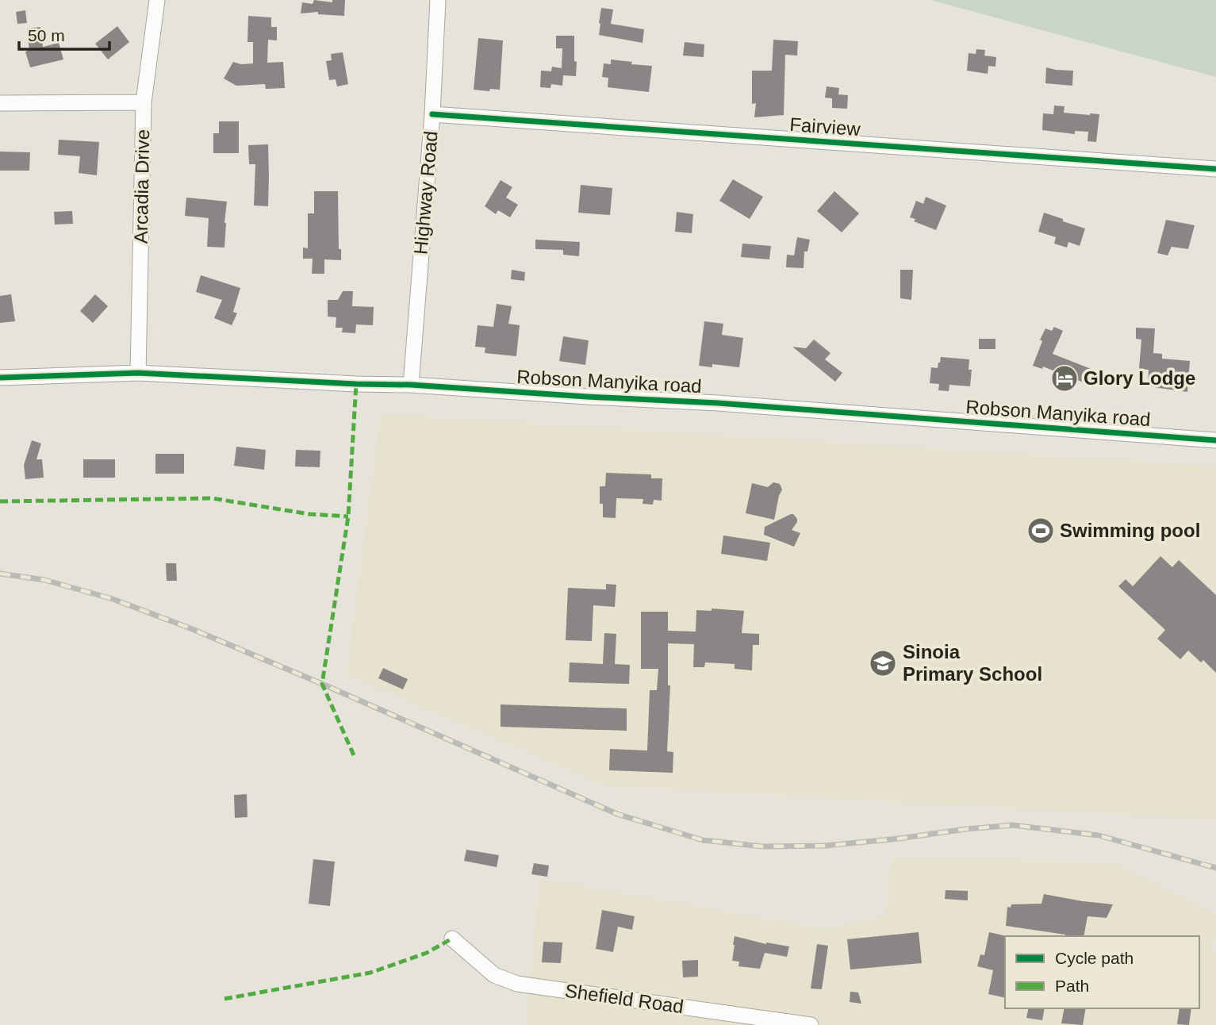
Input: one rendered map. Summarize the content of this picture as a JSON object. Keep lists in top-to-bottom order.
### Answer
{
  "streets": {
    "street": [
      "Fairview",
      "Arcadia Drive",
      "Highway Road",
      "Robson Manyika road",
      "Shefield Road"
    ]
  },
  "crossings": [
    ["Fairview", "Highway Road"],
    ["Arcadia Drive", "Robson Manyika road"],
    ["Highway Road", "Robson Manyika road"]
  ],
  "places": {
    "hotel": ["Glory Lodge"],
    "sports": ["Swimming pool"],
    "school or university": ["Sinoia Primary School"]
  },
  "legend": ["Cycle path", "Path"],
  "scale_bar": "50 m"
}
